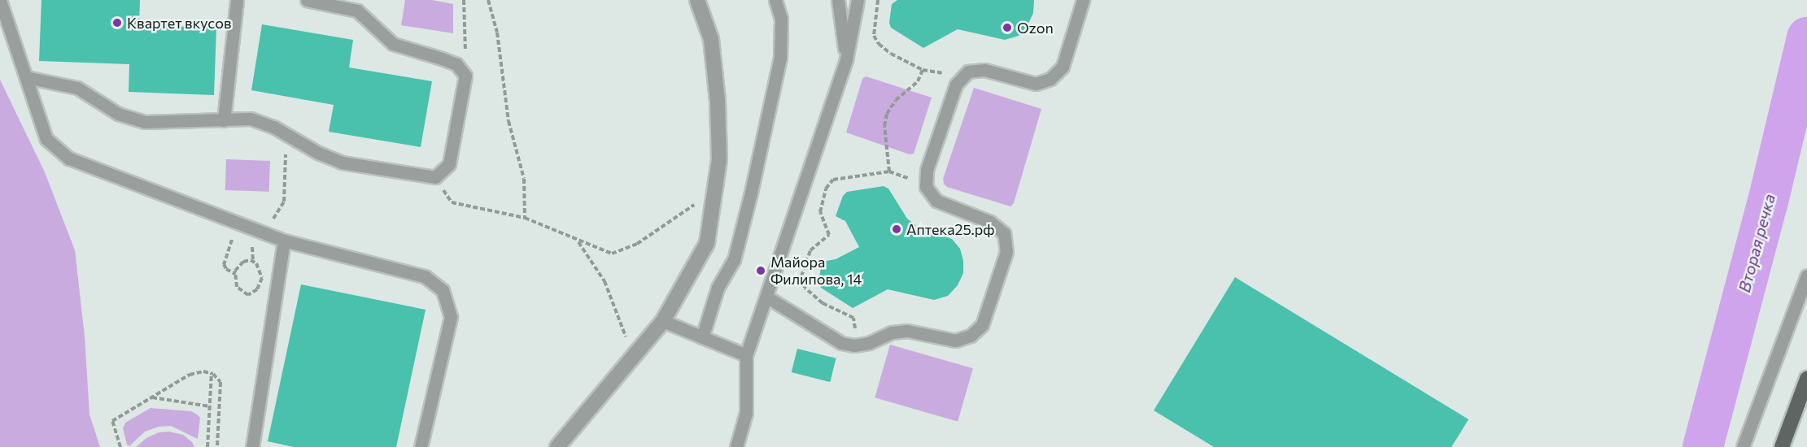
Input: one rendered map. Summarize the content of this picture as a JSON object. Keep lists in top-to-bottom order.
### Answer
{
  "water": ["Вторая речка"],
  "places": [
    "Квартет вкусов",
    "Ozon",
    "Аптека25.рф",
    "Майора Филипова, 14"
  ]
}
